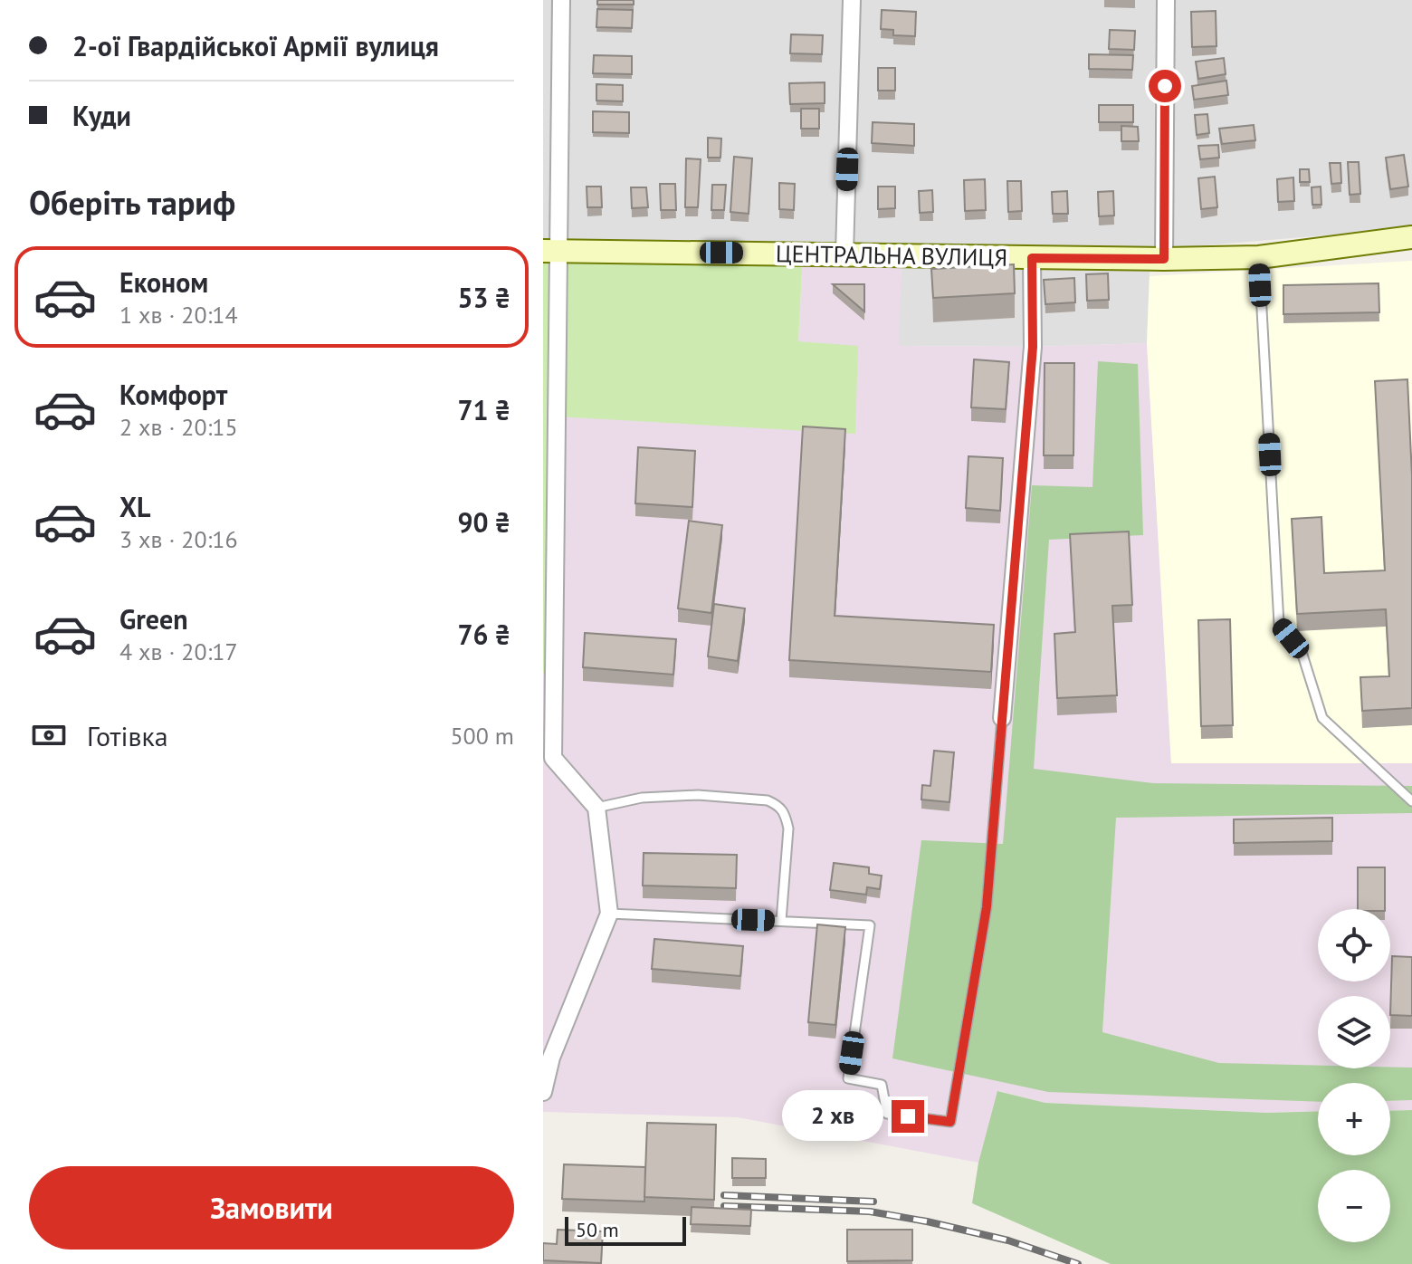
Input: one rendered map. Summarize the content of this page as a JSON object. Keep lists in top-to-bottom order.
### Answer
{
  "streets": {
    "main road": ["ЦЕНТРАЛЬНА ВУЛИЦЯ"]
  },
  "scale_bar": "50 m",
  "page": {
    "banner": ["2-ої Гвардійської Армії вулиця", "Куди"],
    "heading": "Оберіть тариф",
    "list": [
      {
        "name": "Економ",
        "note": "1 хв · 20:14",
        "value": "53 ₴"
      },
      {
        "name": "Комфорт",
        "note": "2 хв · 20:15",
        "value": "71 ₴"
      },
      {
        "name": "XL",
        "note": "3 хв · 20:16",
        "value": "90 ₴"
      },
      {
        "name": "Green",
        "note": "4 хв · 20:17",
        "value": "76 ₴"
      }
    ],
    "pay": ["Готівка", "500 m"],
    "map_buttons": ["+", "−"],
    "bubble": "2 хв",
    "buttons": "Замовити",
    "scale": "50 m"
  }
}
